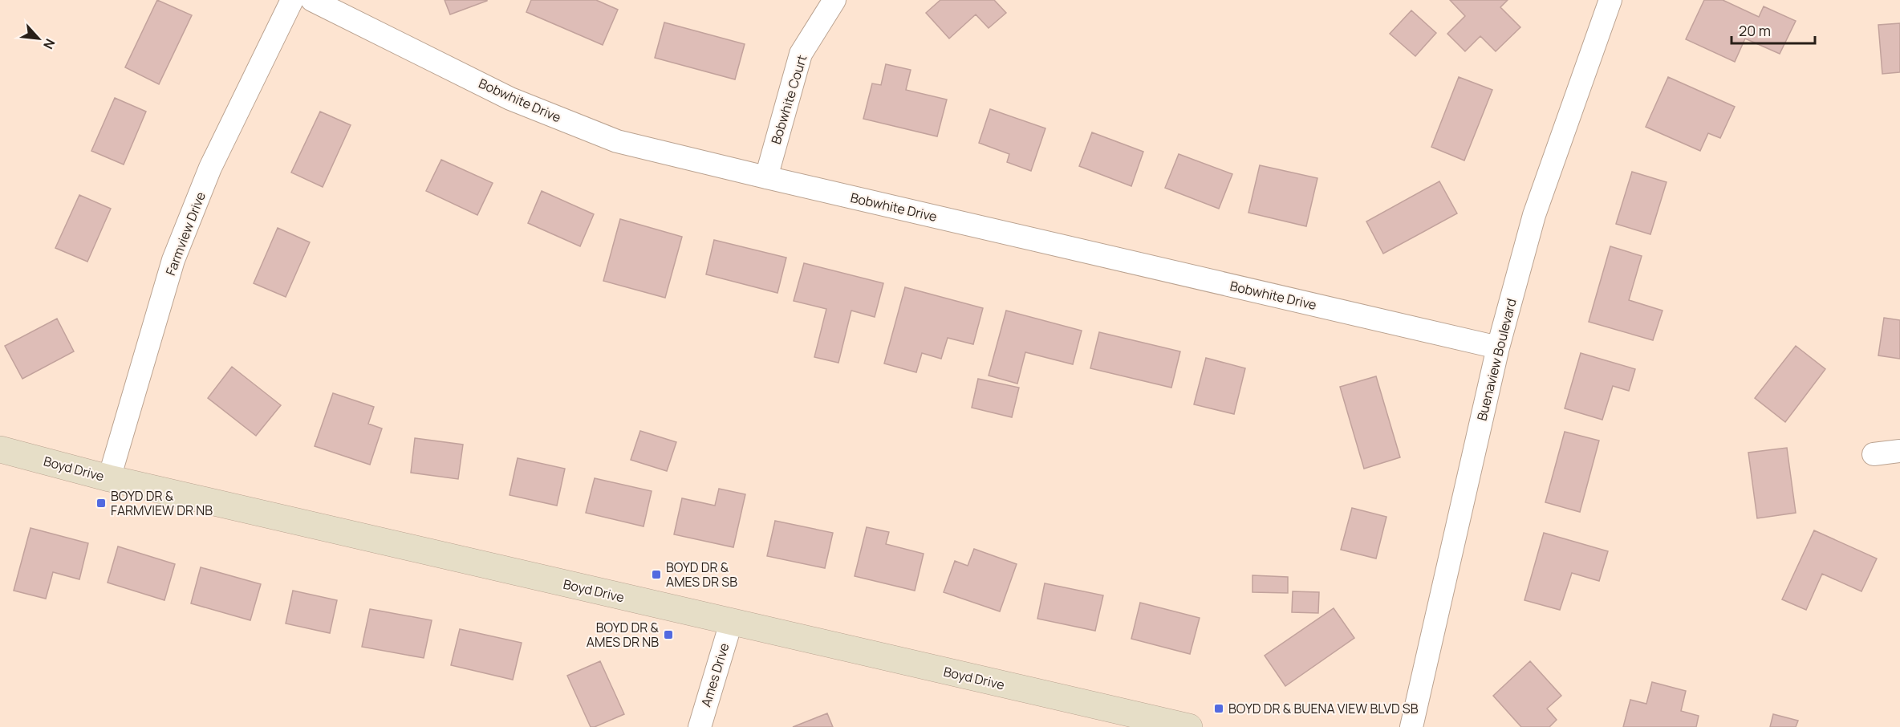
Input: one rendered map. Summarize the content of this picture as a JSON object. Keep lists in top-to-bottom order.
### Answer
{
  "streets": {
    "street": [
      "Bobwhite Court",
      "Bobwhite Drive",
      "Farmview Drive",
      "Buenaview Boulevard",
      "Boyd Drive",
      "Ames Drive"
    ]
  },
  "crossings": [
    ["Bobwhite Court", "Bobwhite Drive"],
    ["Bobwhite Drive", "Buenaview Boulevard"],
    ["Farmview Drive", "Boyd Drive"],
    ["Boyd Drive", "Ames Drive"]
  ],
  "places": {
    "transit": [
      "BOYD DR & FARMVIEW DR NB",
      "BOYD DR & AMES DR SB",
      "BOYD DR & AMES DR NB",
      "BOYD DR & BUENA VIEW BLVD SB"
    ]
  },
  "scale_bar": "20 m",
  "north": "bottom right"
}
